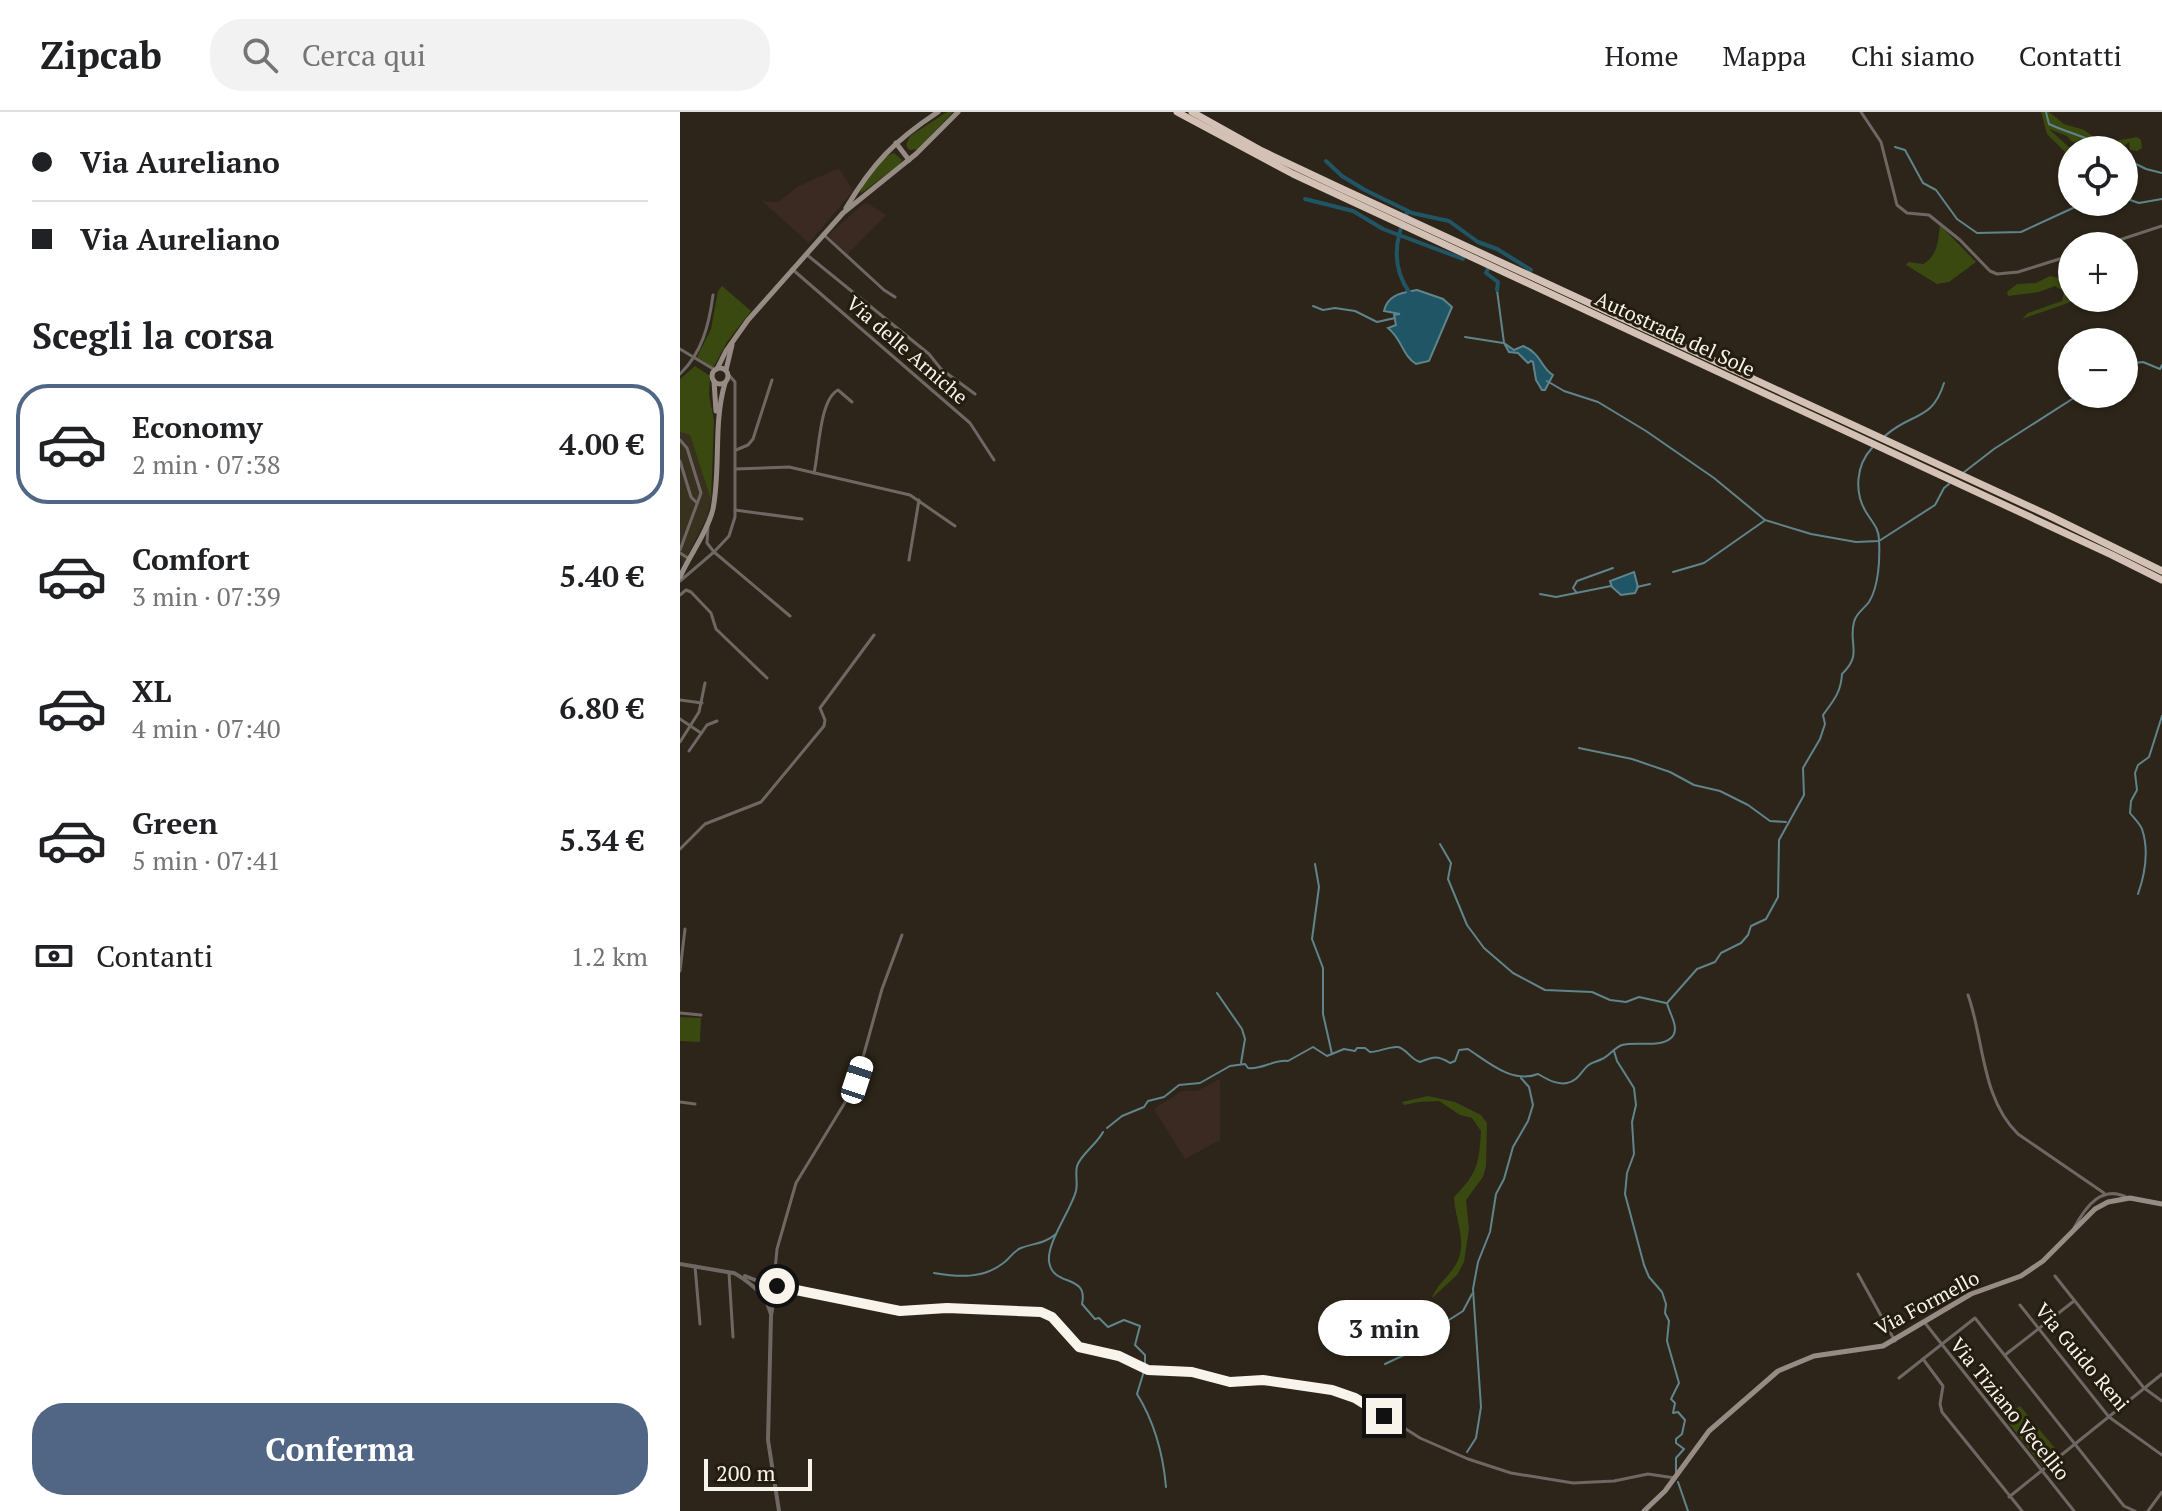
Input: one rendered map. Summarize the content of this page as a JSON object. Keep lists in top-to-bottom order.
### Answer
{
  "streets": {
    "highway": ["Autostrada del Sole"],
    "main road": ["Via Formello"],
    "street": ["Via delle Arniche", "Via Guido Reni", "Via Tiziano Vecellio"]
  },
  "crossings": [
    ["Via Formello", "Via Tiziano Vecellio"]
  ],
  "scale_bar": "200 m",
  "page": {
    "header": "Zipcab",
    "search": "Cerca qui",
    "nav": [
      "Home",
      "Mappa",
      "Chi siamo",
      "Contatti"
    ],
    "banner": ["Via Aureliano", "Via Aureliano"],
    "map_buttons": ["+", "−"],
    "heading": "Scegli la corsa",
    "list": [
      {
        "name": "Economy",
        "note": "2 min · 07:38",
        "value": "4.00 €"
      },
      {
        "name": "Comfort",
        "note": "3 min · 07:39",
        "value": "5.40 €"
      },
      {
        "name": "XL",
        "note": "4 min · 07:40",
        "value": "6.80 €"
      },
      {
        "name": "Green",
        "note": "5 min · 07:41",
        "value": "5.34 €"
      }
    ],
    "pay": ["Contanti", "1.2 km"],
    "bubble": "3 min",
    "buttons": "Conferma",
    "scale": "200 m"
  }
}
